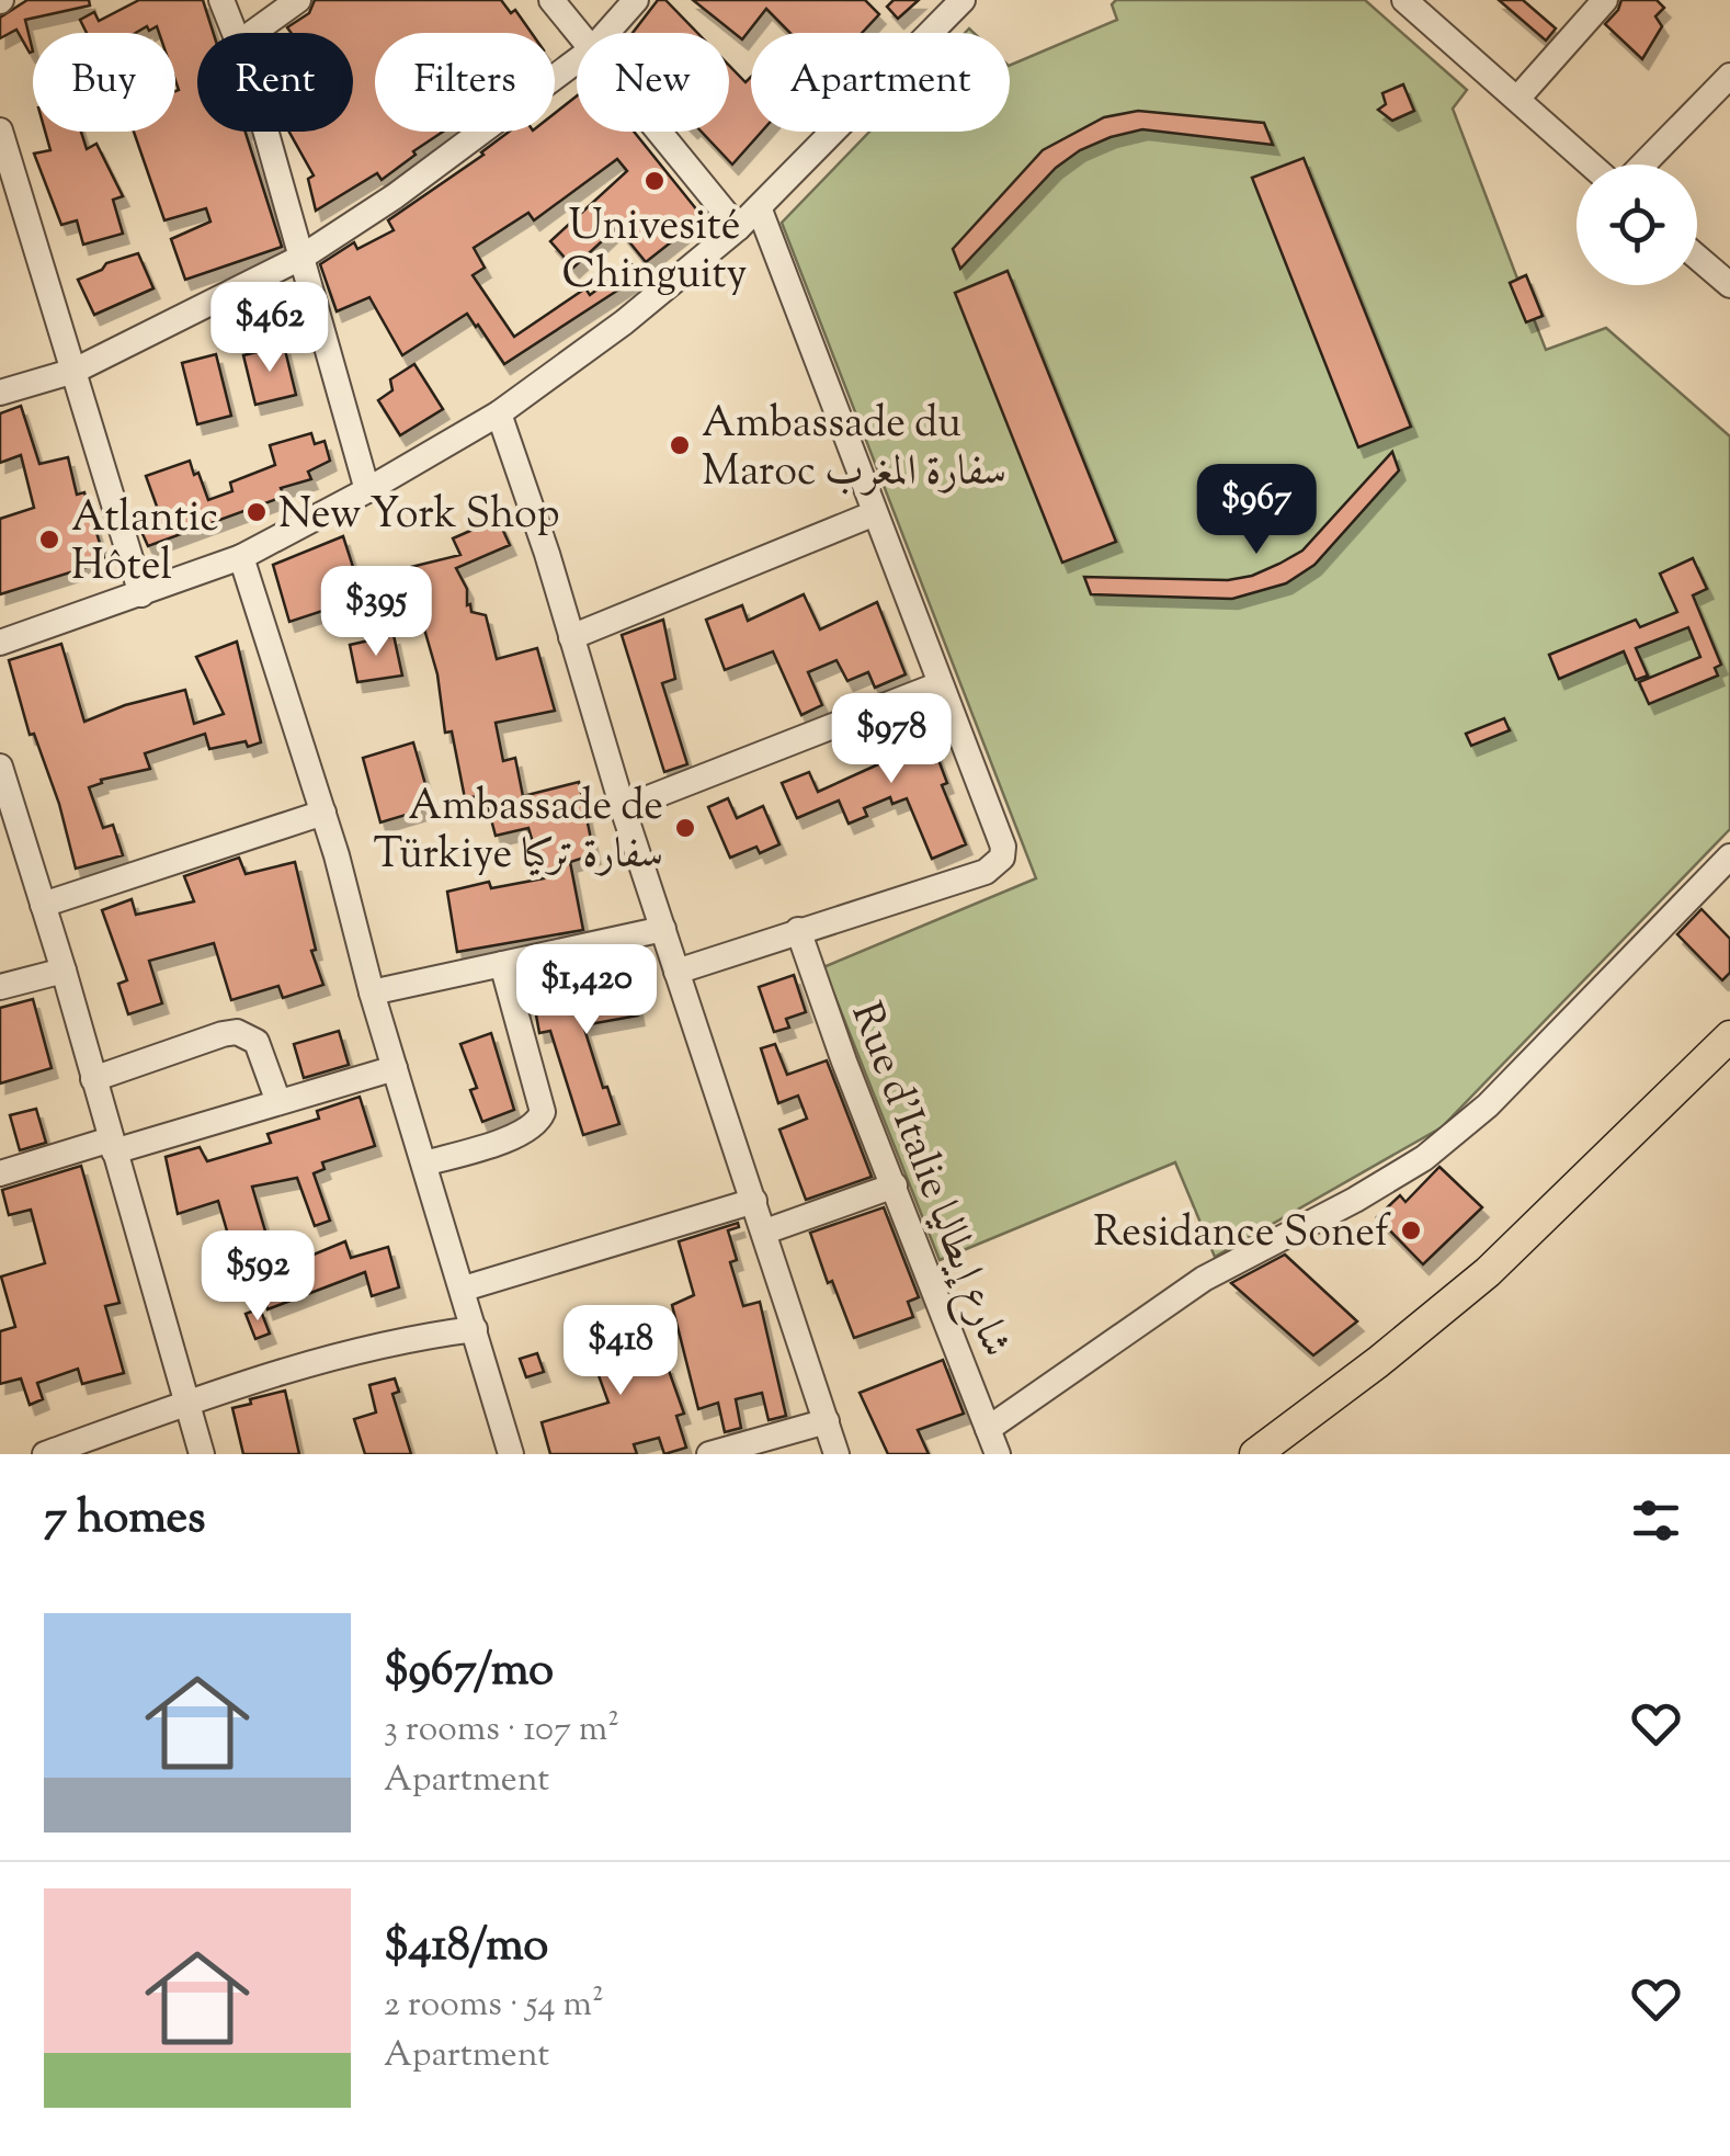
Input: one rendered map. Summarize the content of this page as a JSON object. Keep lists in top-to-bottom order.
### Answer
{
  "streets": {
    "street": ["Rue d'Italie شارع إيطاليا"]
  },
  "places": [
    "Univesité Chinguity",
    "Ambassade du Maroc سفارة المغرب",
    "New York Shop",
    "Atlantic Hôtel",
    "Ambassade de Türkiye سفارة تركيا",
    "Residance Sonef"
  ],
  "page": {
    "chip": [
      "Buy",
      "Rent",
      "Filters",
      "New",
      "Apartment"
    ],
    "price": [
      "$462",
      "$967",
      "$395",
      "$978",
      "$1,420",
      "$592",
      "$418"
    ],
    "heading": "7 homes",
    "list": [
      {
        "name": "$967/mo",
        "note": "3 rooms · 107 m² · Apartment"
      },
      {
        "name": "$418/mo",
        "note": "2 rooms · 54 m² · Apartment"
      }
    ]
  }
}
